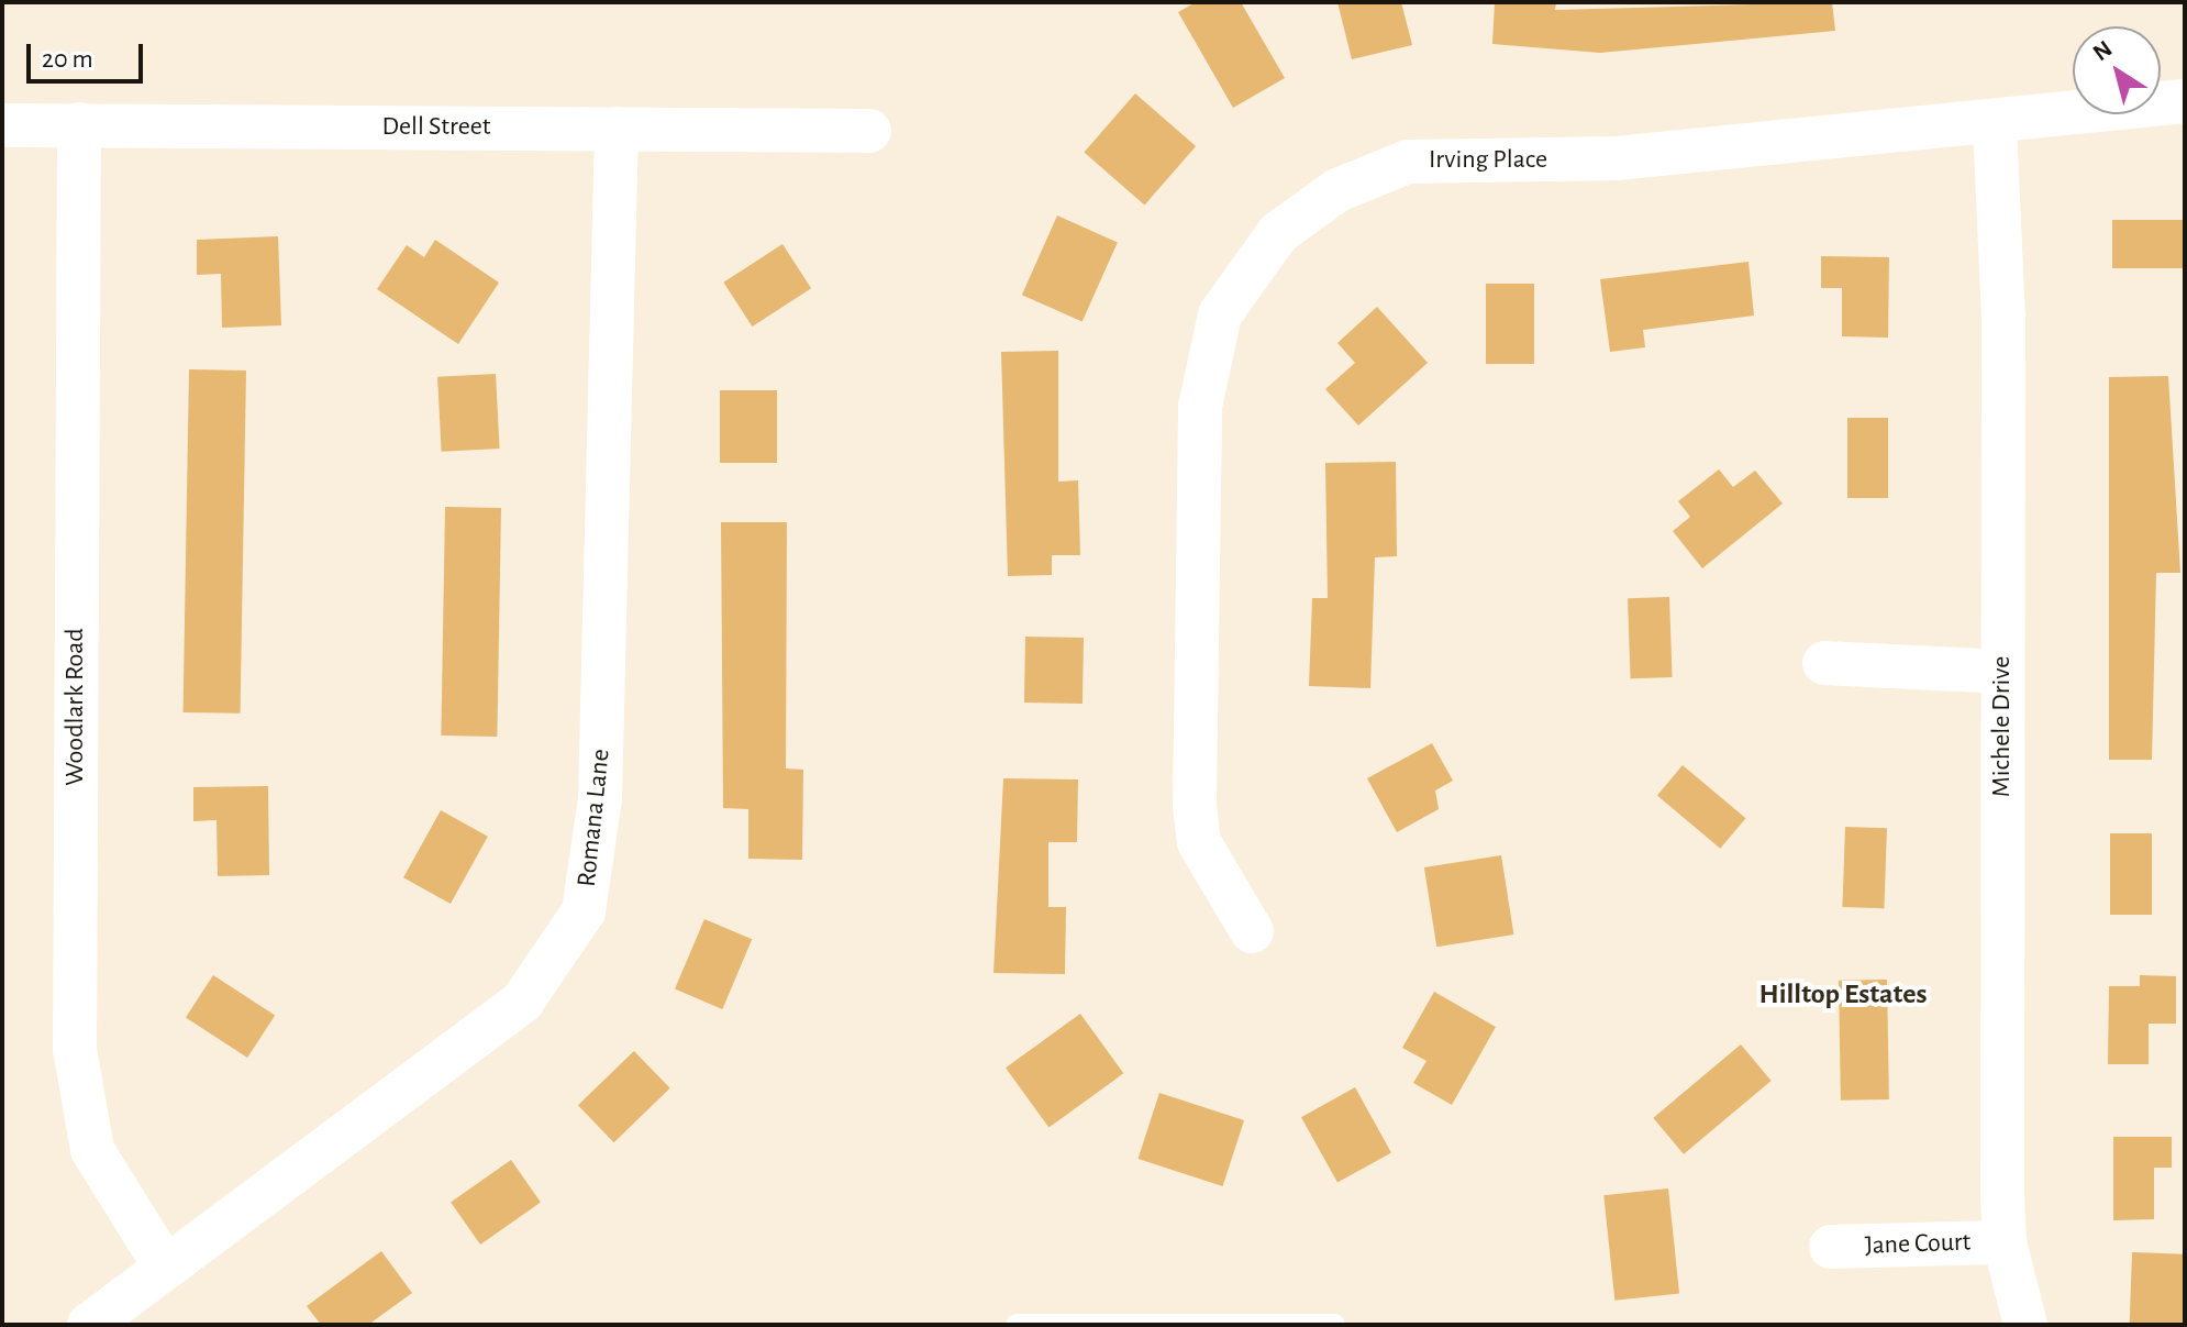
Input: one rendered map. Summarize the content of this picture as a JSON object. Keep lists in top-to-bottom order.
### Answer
{
  "streets": {
    "street": [
      "Dell Street",
      "Irving Place",
      "Woodlark Road",
      "Michele Drive",
      "Romana Lane",
      "Jane Court"
    ]
  },
  "crossings": [
    ["Dell Street", "Woodlark Road"],
    ["Dell Street", "Romana Lane"],
    ["Irving Place", "Michele Drive"],
    ["Woodlark Road", "Romana Lane"],
    ["Michele Drive", "Jane Court"]
  ],
  "districts": ["Hilltop Estates"],
  "scale_bar": "20 m",
  "north": "top left"
}
